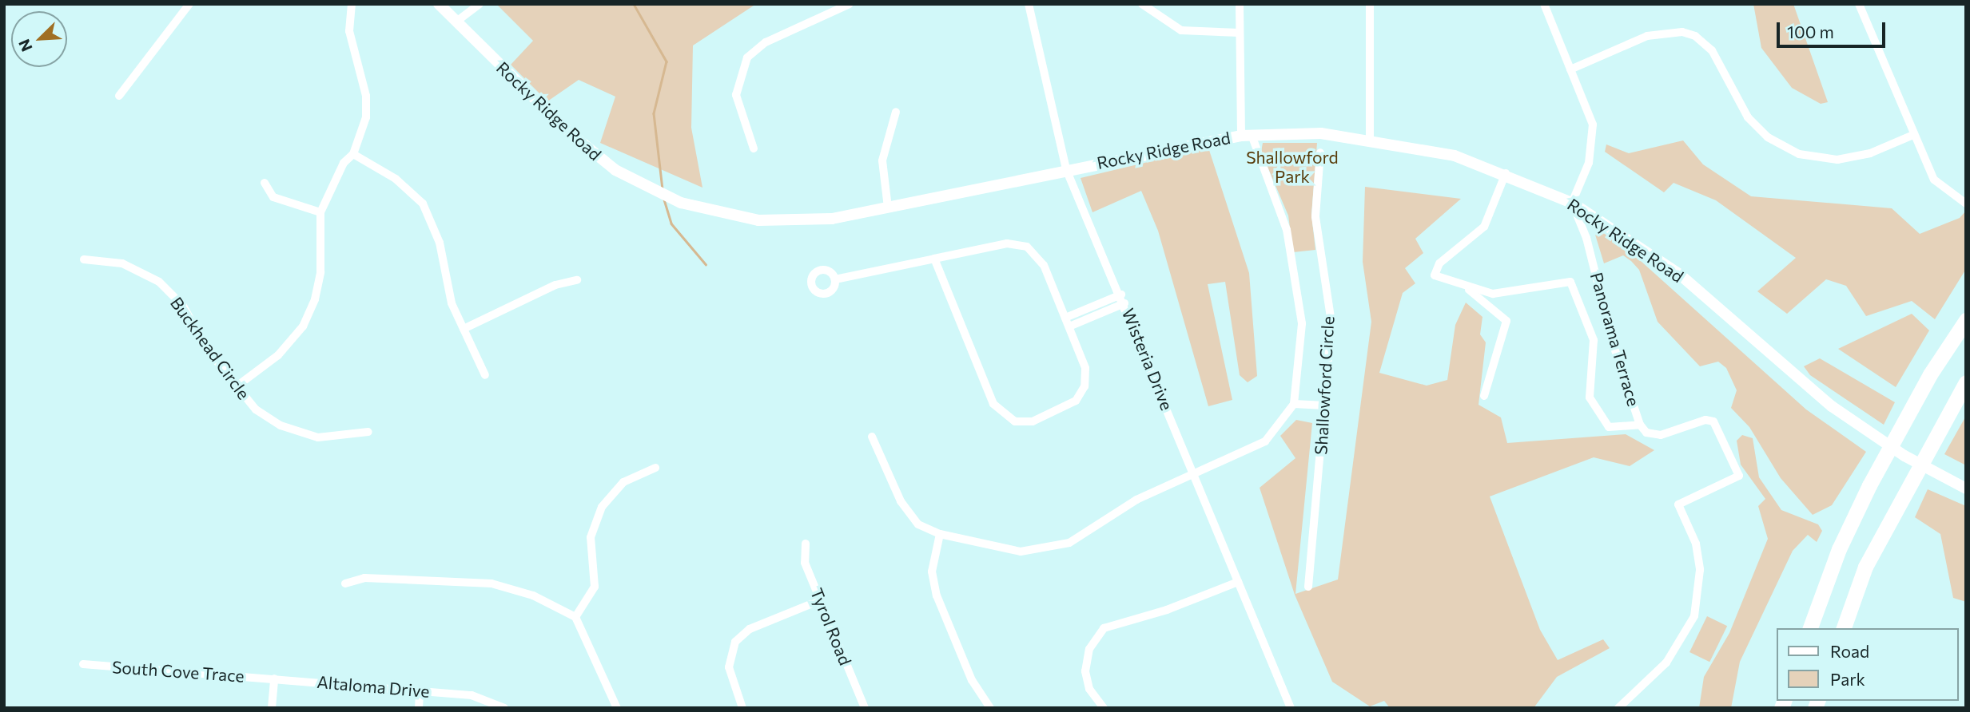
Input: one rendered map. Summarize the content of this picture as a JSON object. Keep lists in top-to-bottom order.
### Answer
{
  "streets": {
    "main road": ["Rocky Ridge Road"],
    "street": [
      "Panorama Terrace",
      "Buckhead Circle",
      "Wisteria Drive",
      "Shallowford Circle",
      "Tyrol Road",
      "South Cove Trace",
      "Altaloma Drive"
    ]
  },
  "crossings": [
    ["Rocky Ridge Road", "Panorama Terrace"],
    ["Rocky Ridge Road", "Wisteria Drive"],
    ["South Cove Trace", "Altaloma Drive"]
  ],
  "parks": ["Shallowford Park"],
  "legend": ["Road", "Park"],
  "scale_bar": "100 m",
  "north": "bottom left"
}
